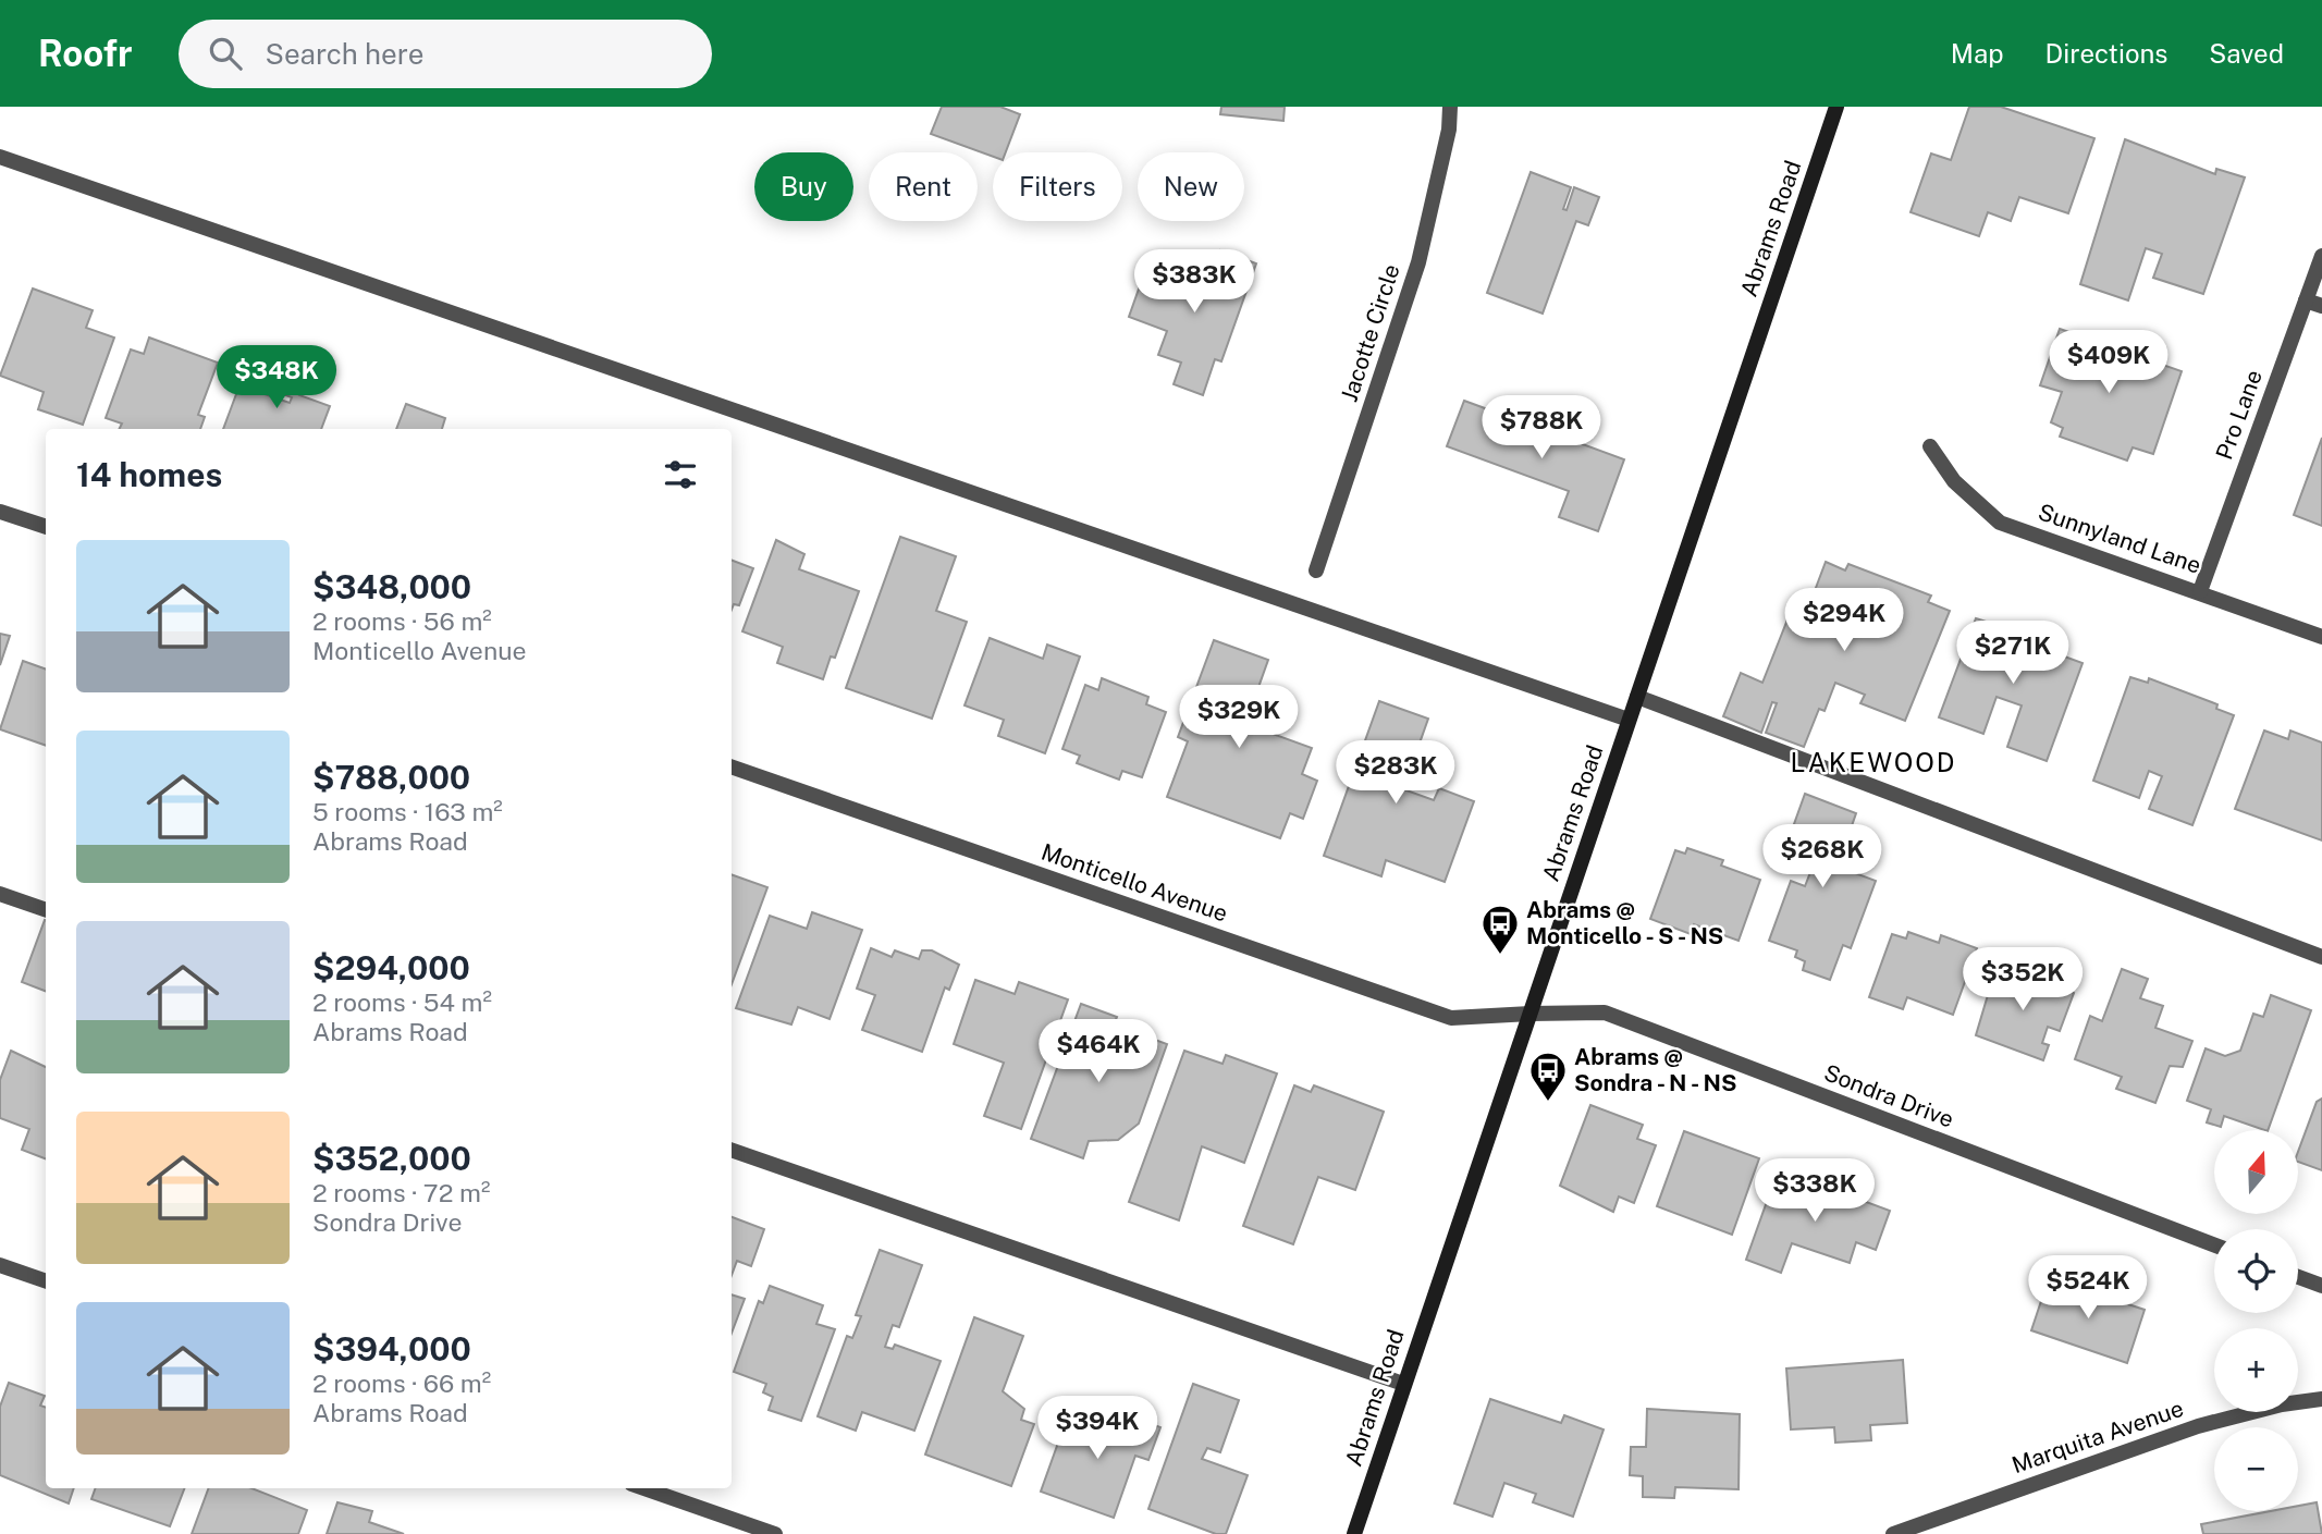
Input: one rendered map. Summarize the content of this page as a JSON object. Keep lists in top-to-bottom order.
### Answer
{
  "streets": {
    "main road": ["Abrams Road"],
    "street": [
      "Jacotte Circle",
      "Pro Lane",
      "Sunnyland Lane",
      "Monticello Avenue",
      "Sondra Drive",
      "Marquita Avenue"
    ]
  },
  "crossings": [
    ["Abrams Road", "Monticello Avenue"],
    ["Abrams Road", "Sondra Drive"],
    ["Pro Lane", "Sunnyland Lane"],
    ["Monticello Avenue", "Sondra Drive"]
  ],
  "districts": ["LAKEWOOD"],
  "places": {
    "bus stop": ["Abrams @ Monticello - S - NS", "Abrams @ Sondra - N - NS"]
  },
  "north": "top",
  "page": {
    "header": "Roofr",
    "search": "Search here",
    "nav": ["Map", "Directions", "Saved"],
    "chip": [
      "Buy",
      "Rent",
      "Filters",
      "New"
    ],
    "price": [
      "$383K",
      "$409K",
      "$348K",
      "$788K",
      "$294K",
      "$271K",
      "$329K",
      "$283K",
      "$268K",
      "$352K",
      "$464K",
      "$338K",
      "$524K",
      "$394K"
    ],
    "heading": "14 homes",
    "list": [
      {
        "name": "$348,000",
        "note": "2 rooms · 56 m² · Monticello Avenue"
      },
      {
        "name": "$788,000",
        "note": "5 rooms · 163 m² · Abrams Road"
      },
      {
        "name": "$294,000",
        "note": "2 rooms · 54 m² · Abrams Road"
      },
      {
        "name": "$352,000",
        "note": "2 rooms · 72 m² · Sondra Drive"
      },
      {
        "name": "$394,000",
        "note": "2 rooms · 66 m² · Abrams Road"
      }
    ],
    "map_buttons": ["+", "−"]
  }
}
